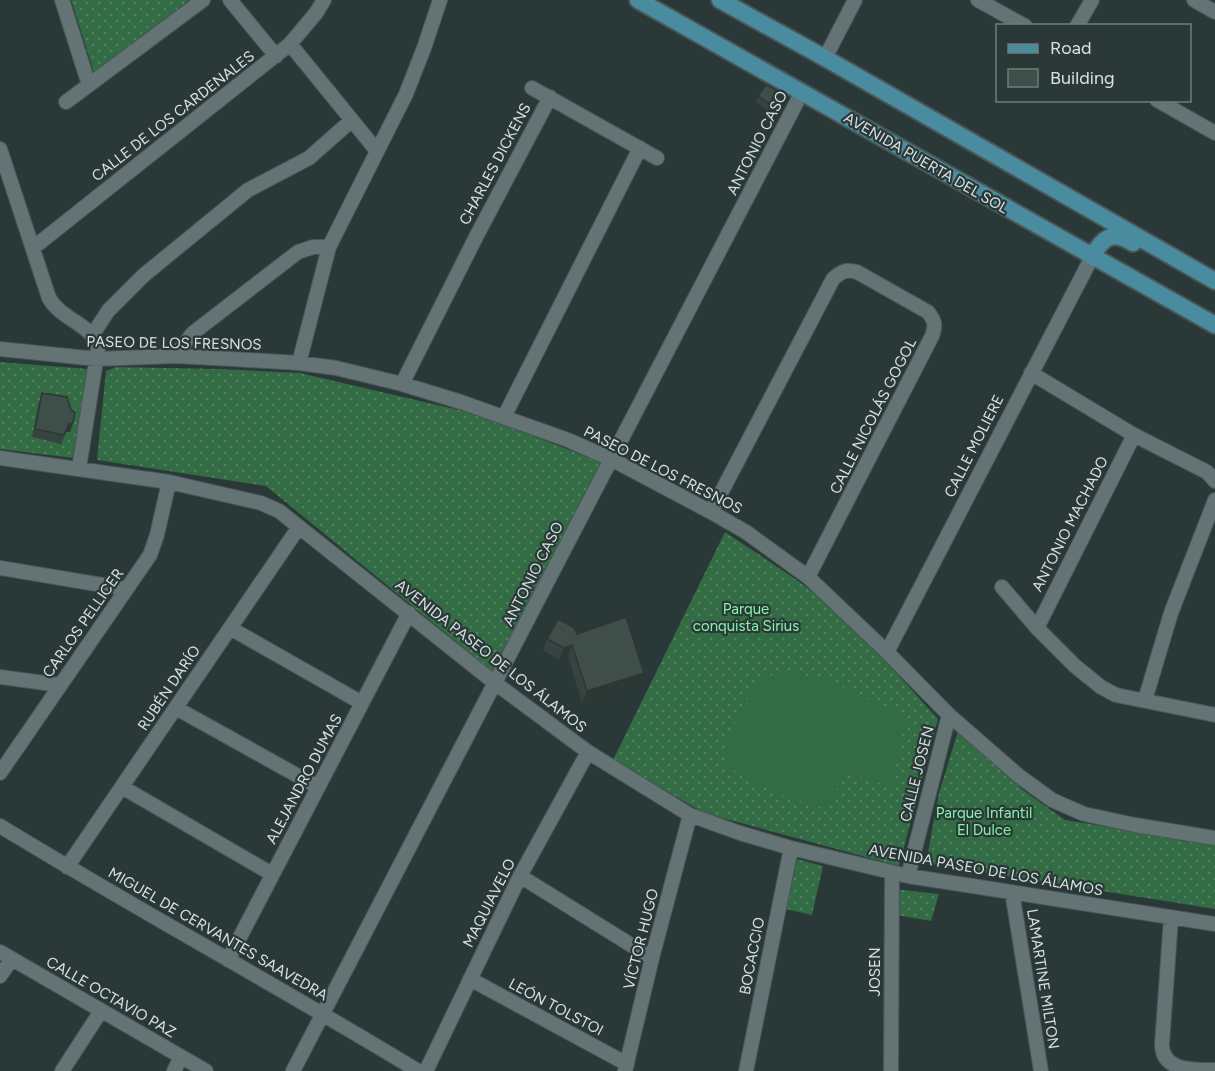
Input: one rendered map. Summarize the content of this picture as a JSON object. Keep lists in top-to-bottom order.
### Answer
{
  "streets": {
    "main road": ["AVENIDA PUERTA DEL SOL"],
    "street": [
      "CALLE DE LOS CARDENALES",
      "ANTONIO CASO",
      "CHARLES DICKENS",
      "PASEO DE LOS FRESNOS",
      "CALLE NICOLÁS GOGOL",
      "CALLE MOLIERE",
      "ANTONIO MACHADO",
      "CARLOS PELLICER",
      "AVENIDA PASEO DE LOS ÁLAMOS",
      "RUBÉN DARÍO",
      "CALLE JOSEN",
      "ALEJANDRO DUMAS",
      "MAQUIAVELO",
      "MIGUEL DE CERVANTES SAAVEDRA",
      "VÍCTOR HUGO",
      "BOCACCIO",
      "JOSEN",
      "LAMARTINE MILTON",
      "CALLE OCTAVIO PAZ",
      "LEÓN TOLSTOI"
    ]
  },
  "crossings": [
    ["ANTONIO CASO", "AVENIDA PUERTA DEL SOL"],
    ["ANTONIO CASO", "PASEO DE LOS FRESNOS"],
    ["ANTONIO CASO", "AVENIDA PASEO DE LOS ÁLAMOS"],
    ["ANTONIO CASO", "MIGUEL DE CERVANTES SAAVEDRA"],
    ["AVENIDA PUERTA DEL SOL", "CALLE MOLIERE"],
    ["CHARLES DICKENS", "PASEO DE LOS FRESNOS"],
    ["PASEO DE LOS FRESNOS", "CALLE NICOLÁS GOGOL"],
    ["PASEO DE LOS FRESNOS", "CALLE MOLIERE"],
    ["PASEO DE LOS FRESNOS", "CALLE JOSEN"],
    ["CARLOS PELLICER", "AVENIDA PASEO DE LOS ÁLAMOS"],
    ["AVENIDA PASEO DE LOS ÁLAMOS", "RUBÉN DARÍO"],
    ["AVENIDA PASEO DE LOS ÁLAMOS", "CALLE JOSEN"],
    ["AVENIDA PASEO DE LOS ÁLAMOS", "ALEJANDRO DUMAS"],
    ["AVENIDA PASEO DE LOS ÁLAMOS", "MAQUIAVELO"],
    ["AVENIDA PASEO DE LOS ÁLAMOS", "VÍCTOR HUGO"],
    ["AVENIDA PASEO DE LOS ÁLAMOS", "BOCACCIO"],
    ["AVENIDA PASEO DE LOS ÁLAMOS", "JOSEN"],
    ["AVENIDA PASEO DE LOS ÁLAMOS", "LAMARTINE MILTON"],
    ["RUBÉN DARÍO", "MIGUEL DE CERVANTES SAAVEDRA"],
    ["ALEJANDRO DUMAS", "MIGUEL DE CERVANTES SAAVEDRA"],
    ["MAQUIAVELO", "LEÓN TOLSTOI"],
    ["VÍCTOR HUGO", "LEÓN TOLSTOI"]
  ],
  "parks": ["Parque conquista Sirius", "Parque Infantil El Dulce"],
  "legend": ["Road", "Building"]
}
